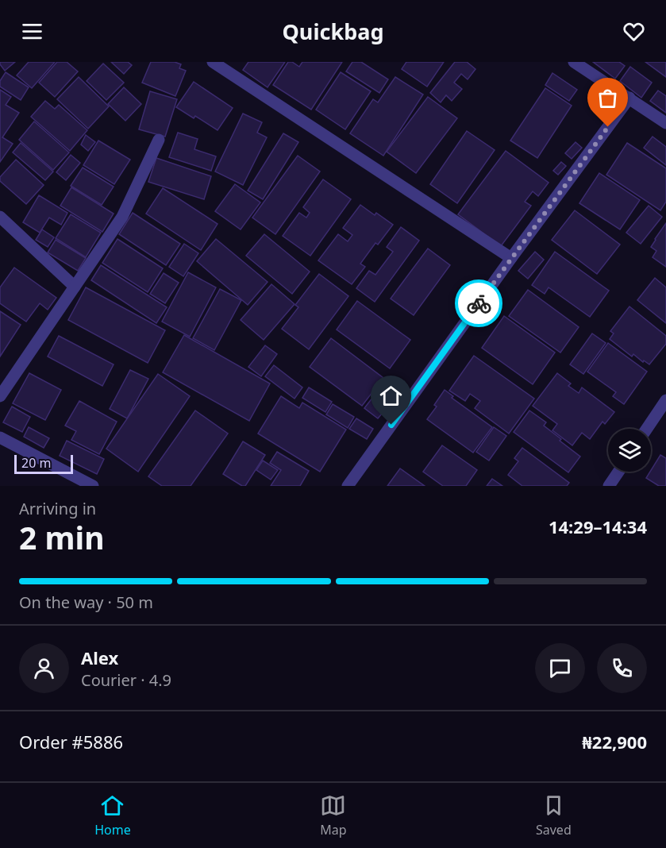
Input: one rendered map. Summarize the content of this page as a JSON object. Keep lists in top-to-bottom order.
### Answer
{
  "scale_bar": "20 m",
  "page": {
    "header": "Quickbag",
    "scale": "20 m",
    "heading": ["2 min", "Arriving in", "14:29–14:34"],
    "panel": [
      "Alex",
      "Courier · 4.9",
      "Order #5886",
      "₦22,900"
    ],
    "bar": "On the way · 50 m",
    "tabs": ["Home", "Map", "Saved"]
  }
}
